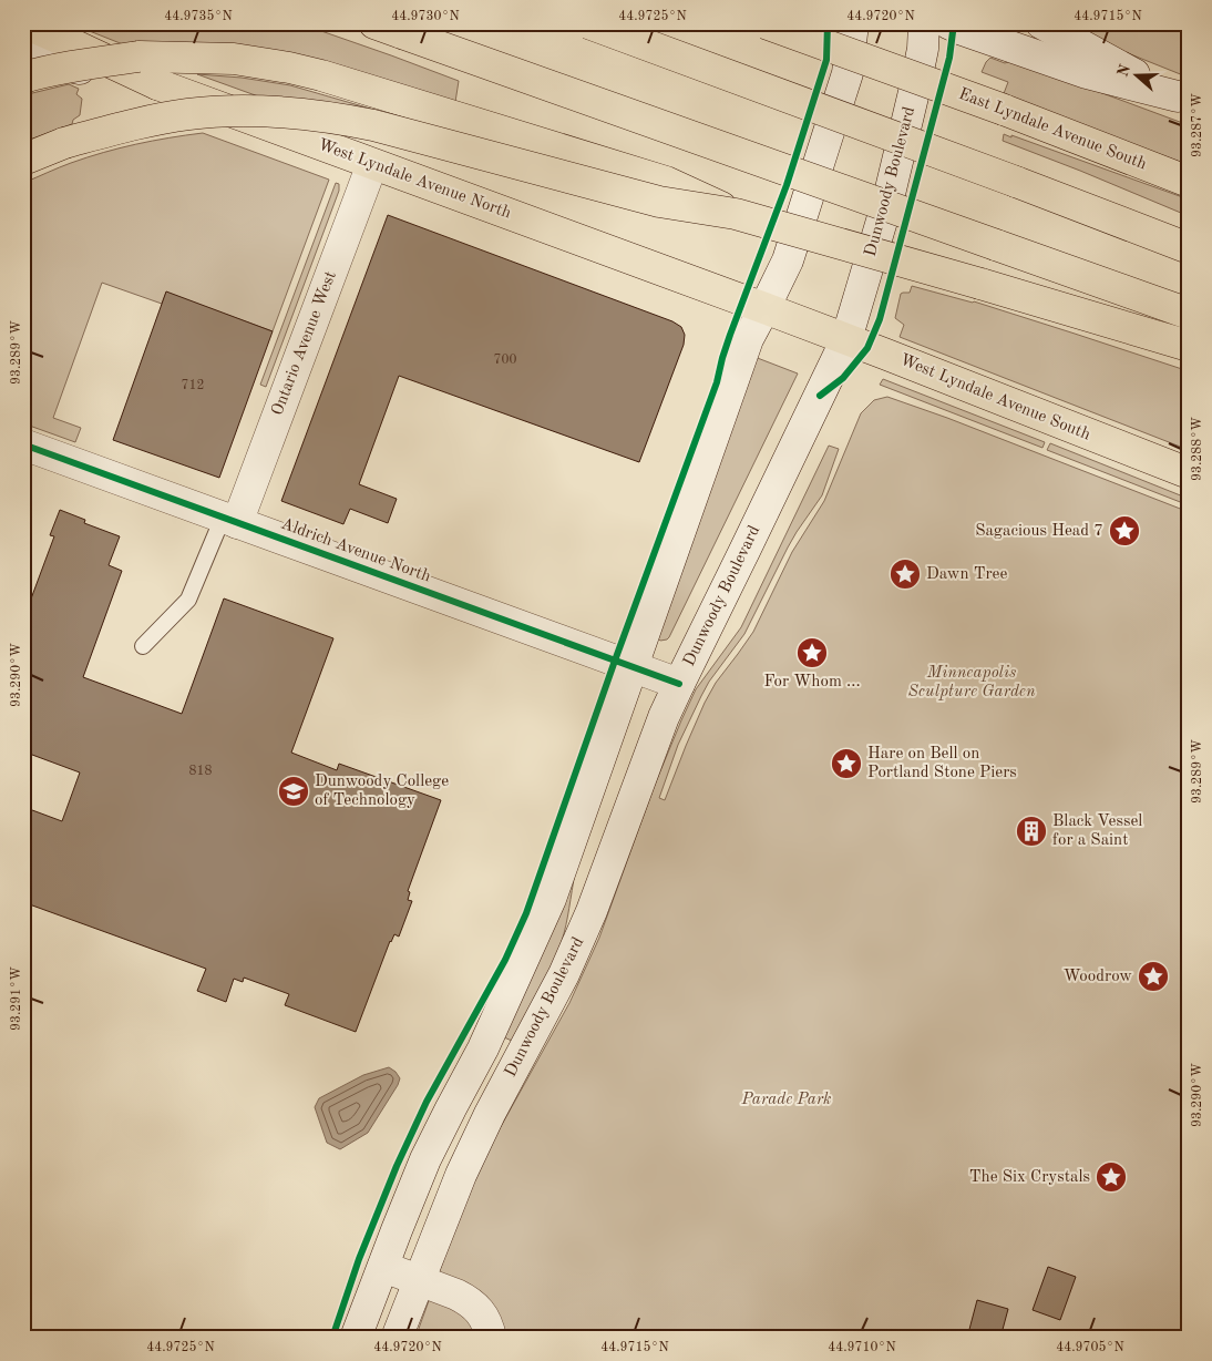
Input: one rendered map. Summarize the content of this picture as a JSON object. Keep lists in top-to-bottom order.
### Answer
{
  "streets": {
    "main road": [
      "East Lyndale Avenue South",
      "West Lyndale Avenue North",
      "Dunwoody Boulevard",
      "Ontario Avenue West",
      "West Lyndale Avenue South",
      "Aldrich Avenue North"
    ]
  },
  "crossings": [
    ["West Lyndale Avenue North", "Ontario Avenue West"],
    ["West Lyndale Avenue North", "West Lyndale Avenue South"],
    ["Dunwoody Boulevard", "West Lyndale Avenue South"],
    ["Dunwoody Boulevard", "Aldrich Avenue North"],
    ["Ontario Avenue West", "Aldrich Avenue North"]
  ],
  "parks": ["Minneapolis Sculpture Garden", "Parade Park"],
  "places": {
    "place": [
      "Sagacious Head 7",
      "Dawn Tree",
      "For Whom ...",
      "Hare on Bell on Portland Stone Piers",
      "Woodrow",
      "The Six Crystals"
    ],
    "school or university": ["Dunwoody College of Technology"],
    "building": ["Black Vessel for a Saint"]
  },
  "house_numbers": ["700", "712", "818"],
  "north": "left",
  "coordinates": [
    "44.9735°N",
    "44.9730°N",
    "44.9725°N",
    "44.9720°N",
    "44.9715°N",
    "93.287°W",
    "93.289°W",
    "93.288°W",
    "93.290°W",
    "93.291°W",
    "44.9710°N",
    "44.9705°N"
  ]
}
